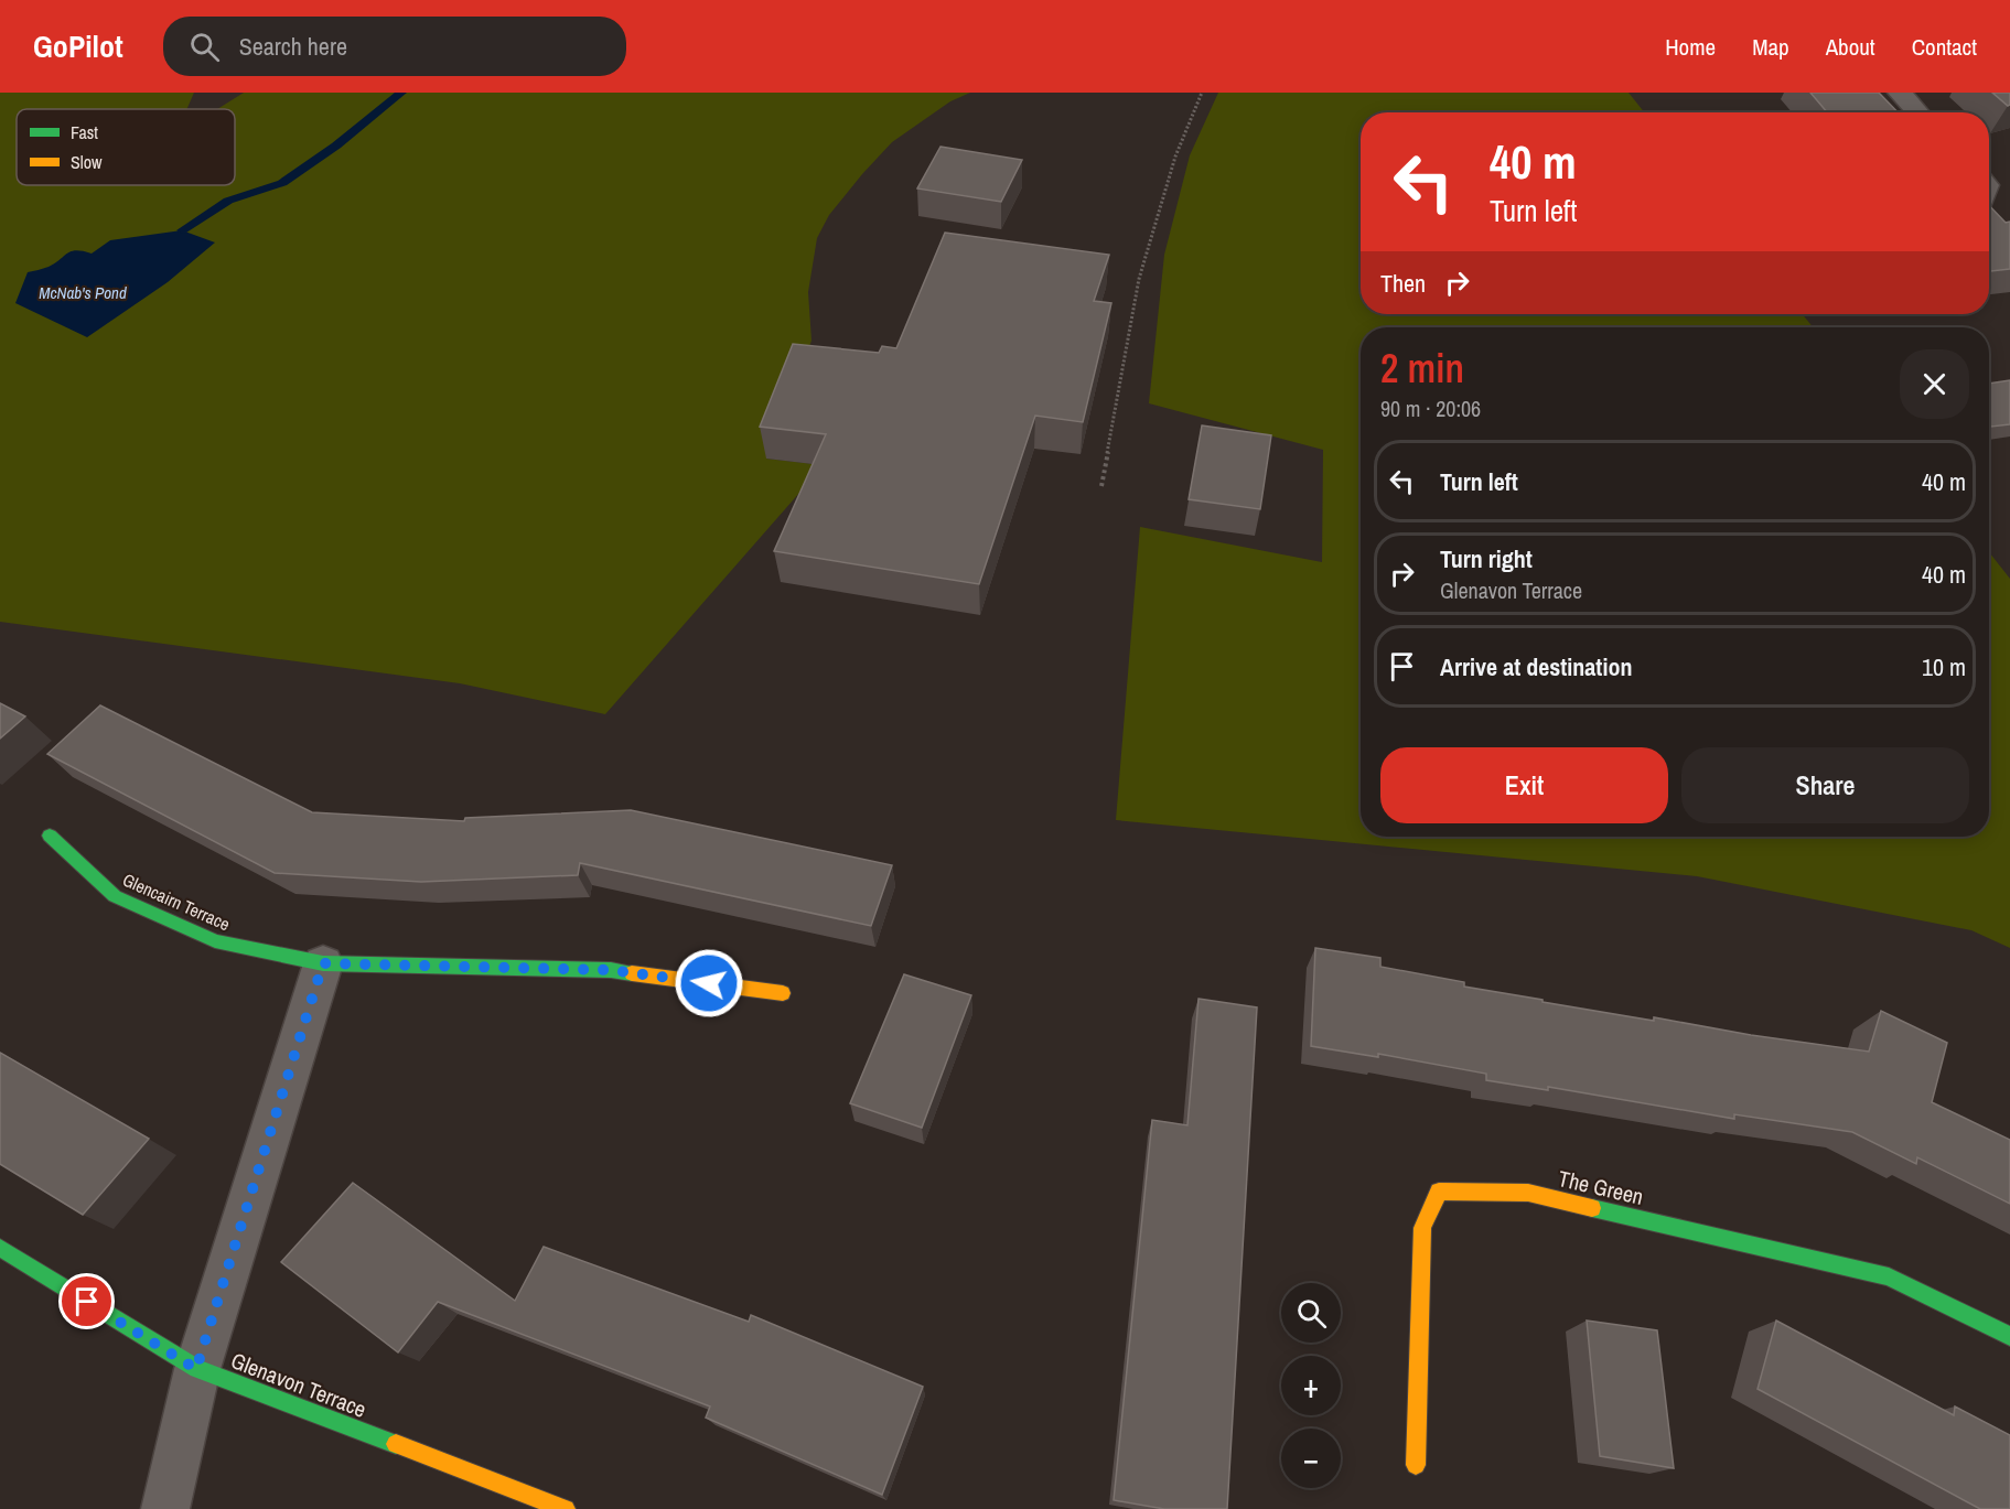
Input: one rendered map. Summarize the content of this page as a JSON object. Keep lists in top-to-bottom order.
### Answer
{
  "streets": {
    "street": ["Glencairn Terrace", "The Green", "Glenavon Terrace"]
  },
  "water": ["McNab's Pond"],
  "legend": ["Fast", "Slow"],
  "page": {
    "header": "GoPilot",
    "search": "Search here",
    "nav": [
      "Home",
      "Map",
      "About",
      "Contact"
    ],
    "turn": ["40 m", "Turn left"],
    "then": "Then",
    "heading": ["2 min", "90 m · 20:06"],
    "list": [
      {
        "name": "Turn left",
        "value": "40 m"
      },
      {
        "name": "Turn right",
        "note": "Glenavon Terrace",
        "value": "40 m"
      },
      {
        "name": "Arrive at destination",
        "value": "10 m"
      }
    ],
    "buttons": ["Exit", "Share"],
    "map_buttons": ["+", "−"]
  }
}
